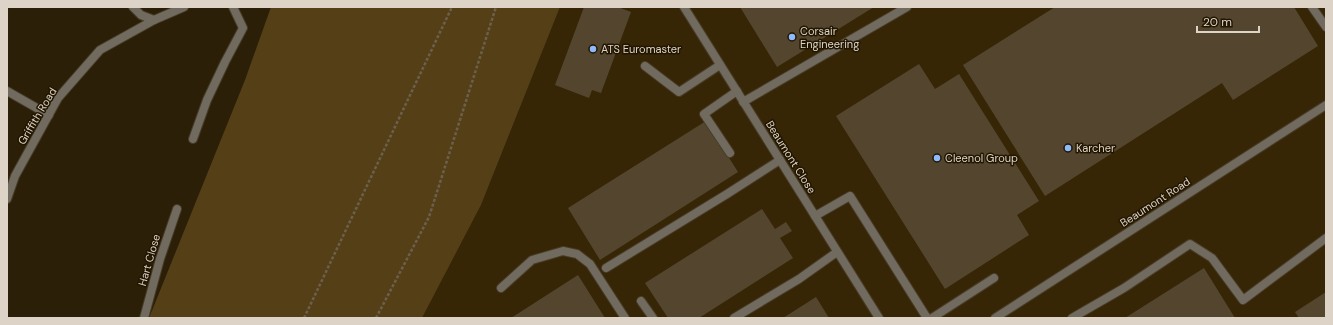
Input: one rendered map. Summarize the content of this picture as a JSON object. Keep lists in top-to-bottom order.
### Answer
{
  "streets": {
    "street": [
      "Griffith Road",
      "Beaumont Close",
      "Beaumont Road",
      "Hart Close"
    ]
  },
  "places": [
    "Corsair Engineering",
    "ATS Euromaster",
    "Karcher",
    "Cleenol Group"
  ],
  "scale_bar": "20 m"
}
